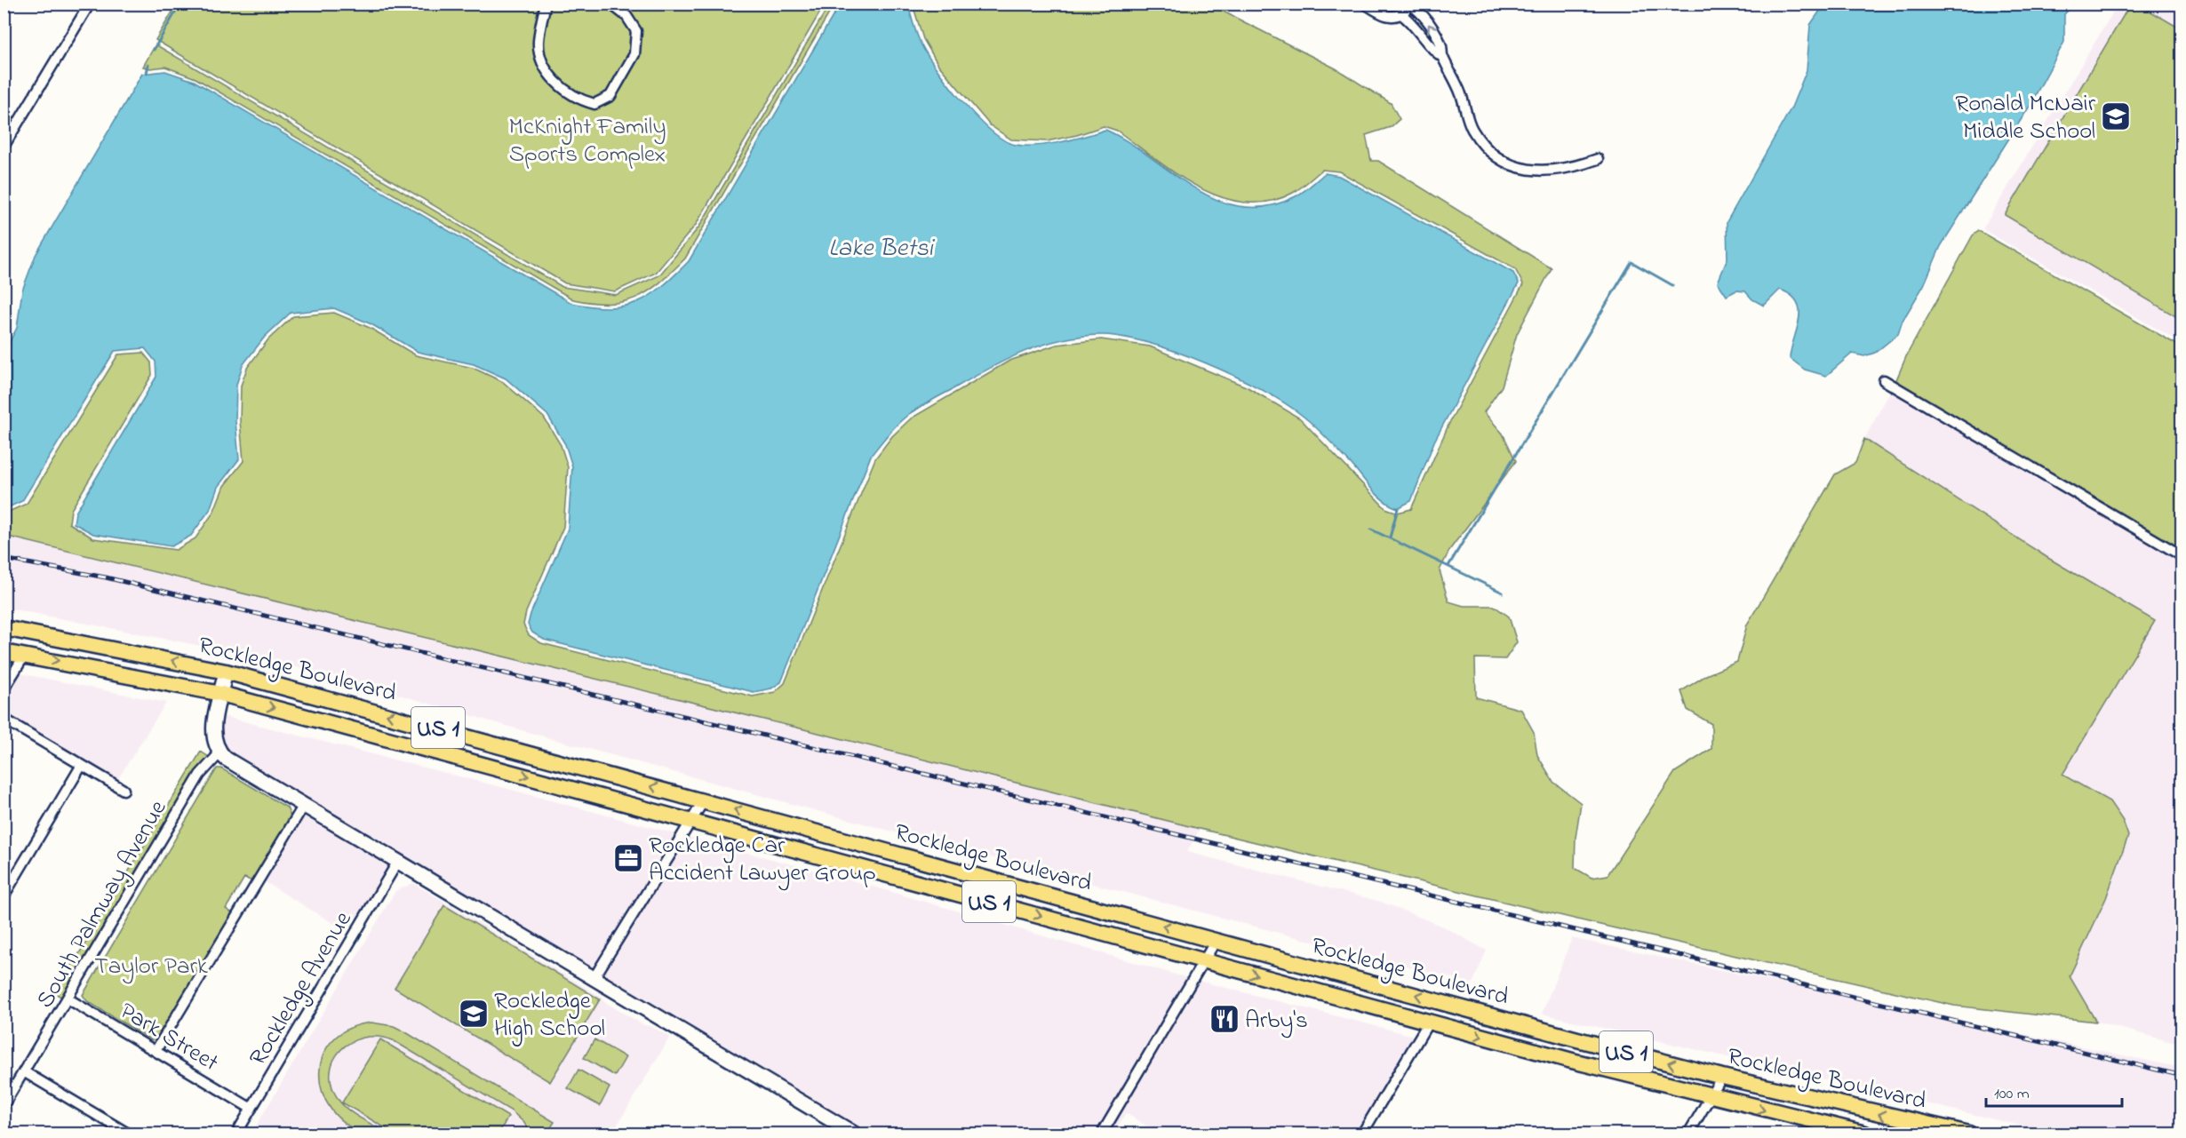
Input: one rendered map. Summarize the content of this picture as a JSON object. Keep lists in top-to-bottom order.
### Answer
{
  "streets": {
    "main road": ["Rockledge Boulevard", "US 1"],
    "street": ["South Palmway Avenue", "Rockledge Avenue", "Park Street"]
  },
  "crossings": [
    ["South Palmway Avenue", "Park Street"],
    ["Rockledge Avenue", "Park Street"]
  ],
  "water": ["Lake Betsi"],
  "parks": ["McKnight Family Sports Complex", "Taylor Park"],
  "places": {
    "school or university": ["Ronald McNair Middle School", "Rockledge High School"],
    "office": ["Rockledge Car Accident Lawyer Group"],
    "restaurant": ["Arby's"]
  },
  "scale_bar": "100 m"
}
